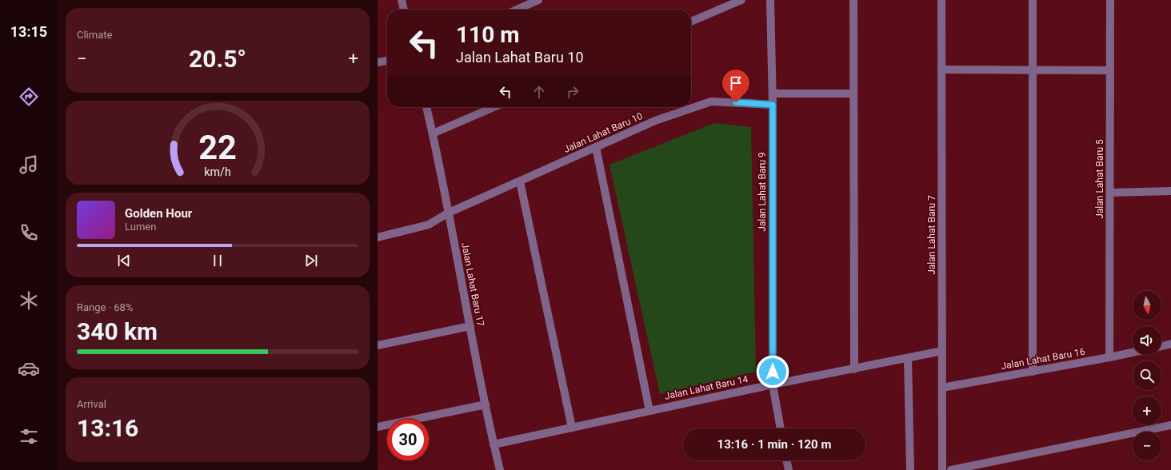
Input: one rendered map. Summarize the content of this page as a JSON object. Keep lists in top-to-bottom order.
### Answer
{
  "streets": {
    "street": [
      "Jalan Lahat Baru 10",
      "Jalan Lahat Baru 5",
      "Jalan Lahat Baru 9",
      "Jalan Lahat Baru 7",
      "Jalan Lahat Baru 17",
      "Jalan Lahat Baru 16",
      "Jalan Lahat Baru 14"
    ]
  },
  "crossings": [
    ["Jalan Lahat Baru 10", "Jalan Lahat Baru 9"],
    ["Jalan Lahat Baru 10", "Jalan Lahat Baru 17"],
    ["Jalan Lahat Baru 5", "Jalan Lahat Baru 16"],
    ["Jalan Lahat Baru 9", "Jalan Lahat Baru 14"],
    ["Jalan Lahat Baru 7", "Jalan Lahat Baru 16"],
    ["Jalan Lahat Baru 7", "Jalan Lahat Baru 14"],
    ["Jalan Lahat Baru 17", "Jalan Lahat Baru 14"]
  ],
  "north": "bottom",
  "page": {
    "tabs": "13:15",
    "tile": [
      "Climate",
      ["Range · 68%", "340 km"],
      ["Arrival", "13:16"]
    ],
    "turn": ["110 m", "Jalan Lahat Baru 10"],
    "heat": ["−", "20.5°", "+"],
    "song": ["Golden Hour", "Lumen"],
    "map_buttons": ["+", "−"],
    "limit": "30",
    "trip": "13:16 · 1 min · 120 m",
    "gauge": ["22", "km/h"]
  }
}
